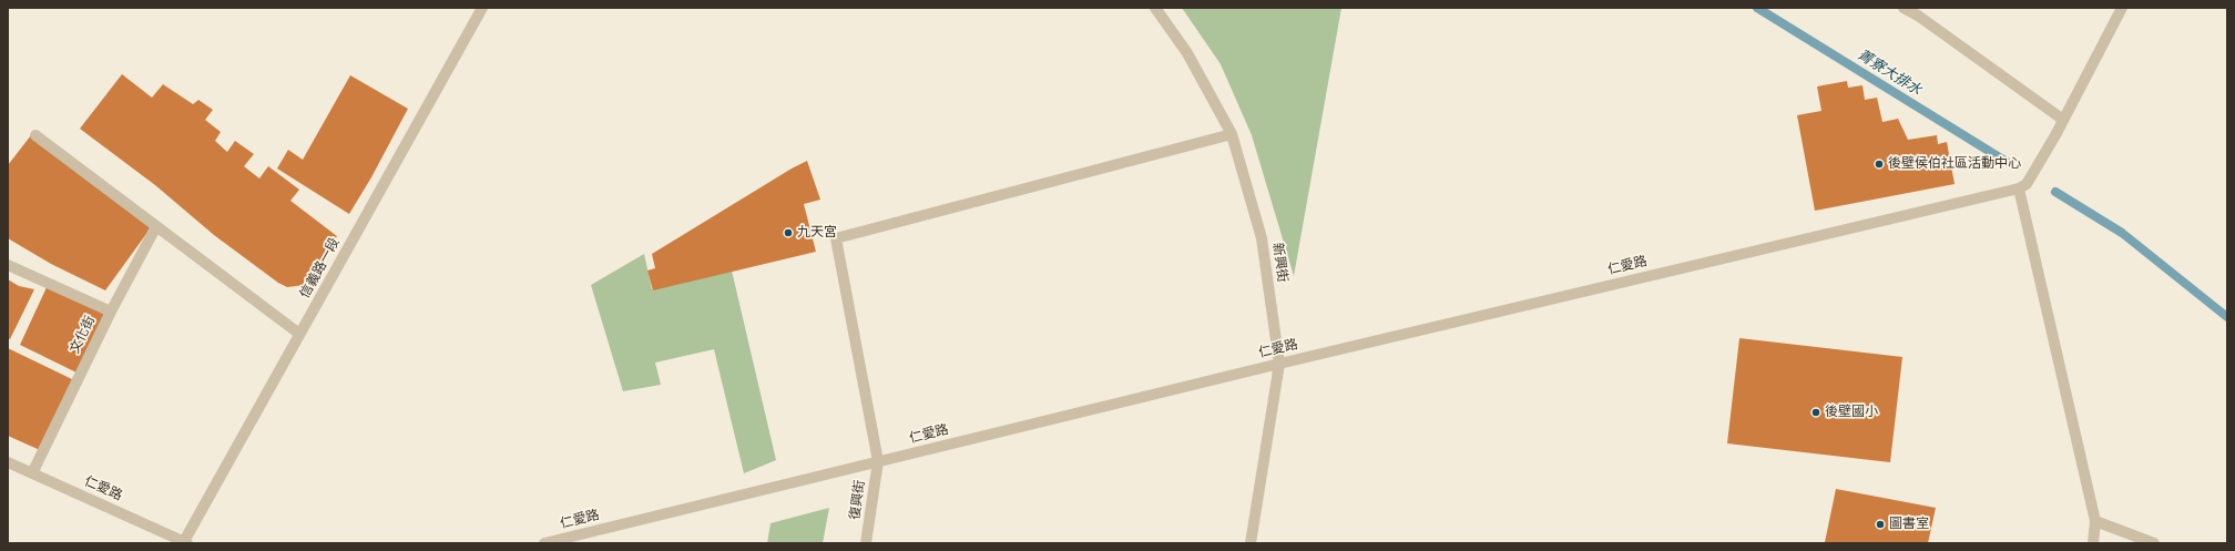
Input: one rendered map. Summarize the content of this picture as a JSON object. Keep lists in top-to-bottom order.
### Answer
{
  "streets": {
    "street": [
      "新興街",
      "仁愛路",
      "信義路一段",
      "文化街",
      "復興街"
    ]
  },
  "crossings": [
    ["新興街", "仁愛路"],
    ["新興街", "復興街"],
    ["仁愛路", "信義路一段"],
    ["仁愛路", "文化街"],
    ["仁愛路", "復興街"]
  ],
  "water": ["菁寮大排水"],
  "places": [
    "後壁侯伯社區活動中心",
    "九天宮",
    "後壁國小",
    "圖書室"
  ]
}
